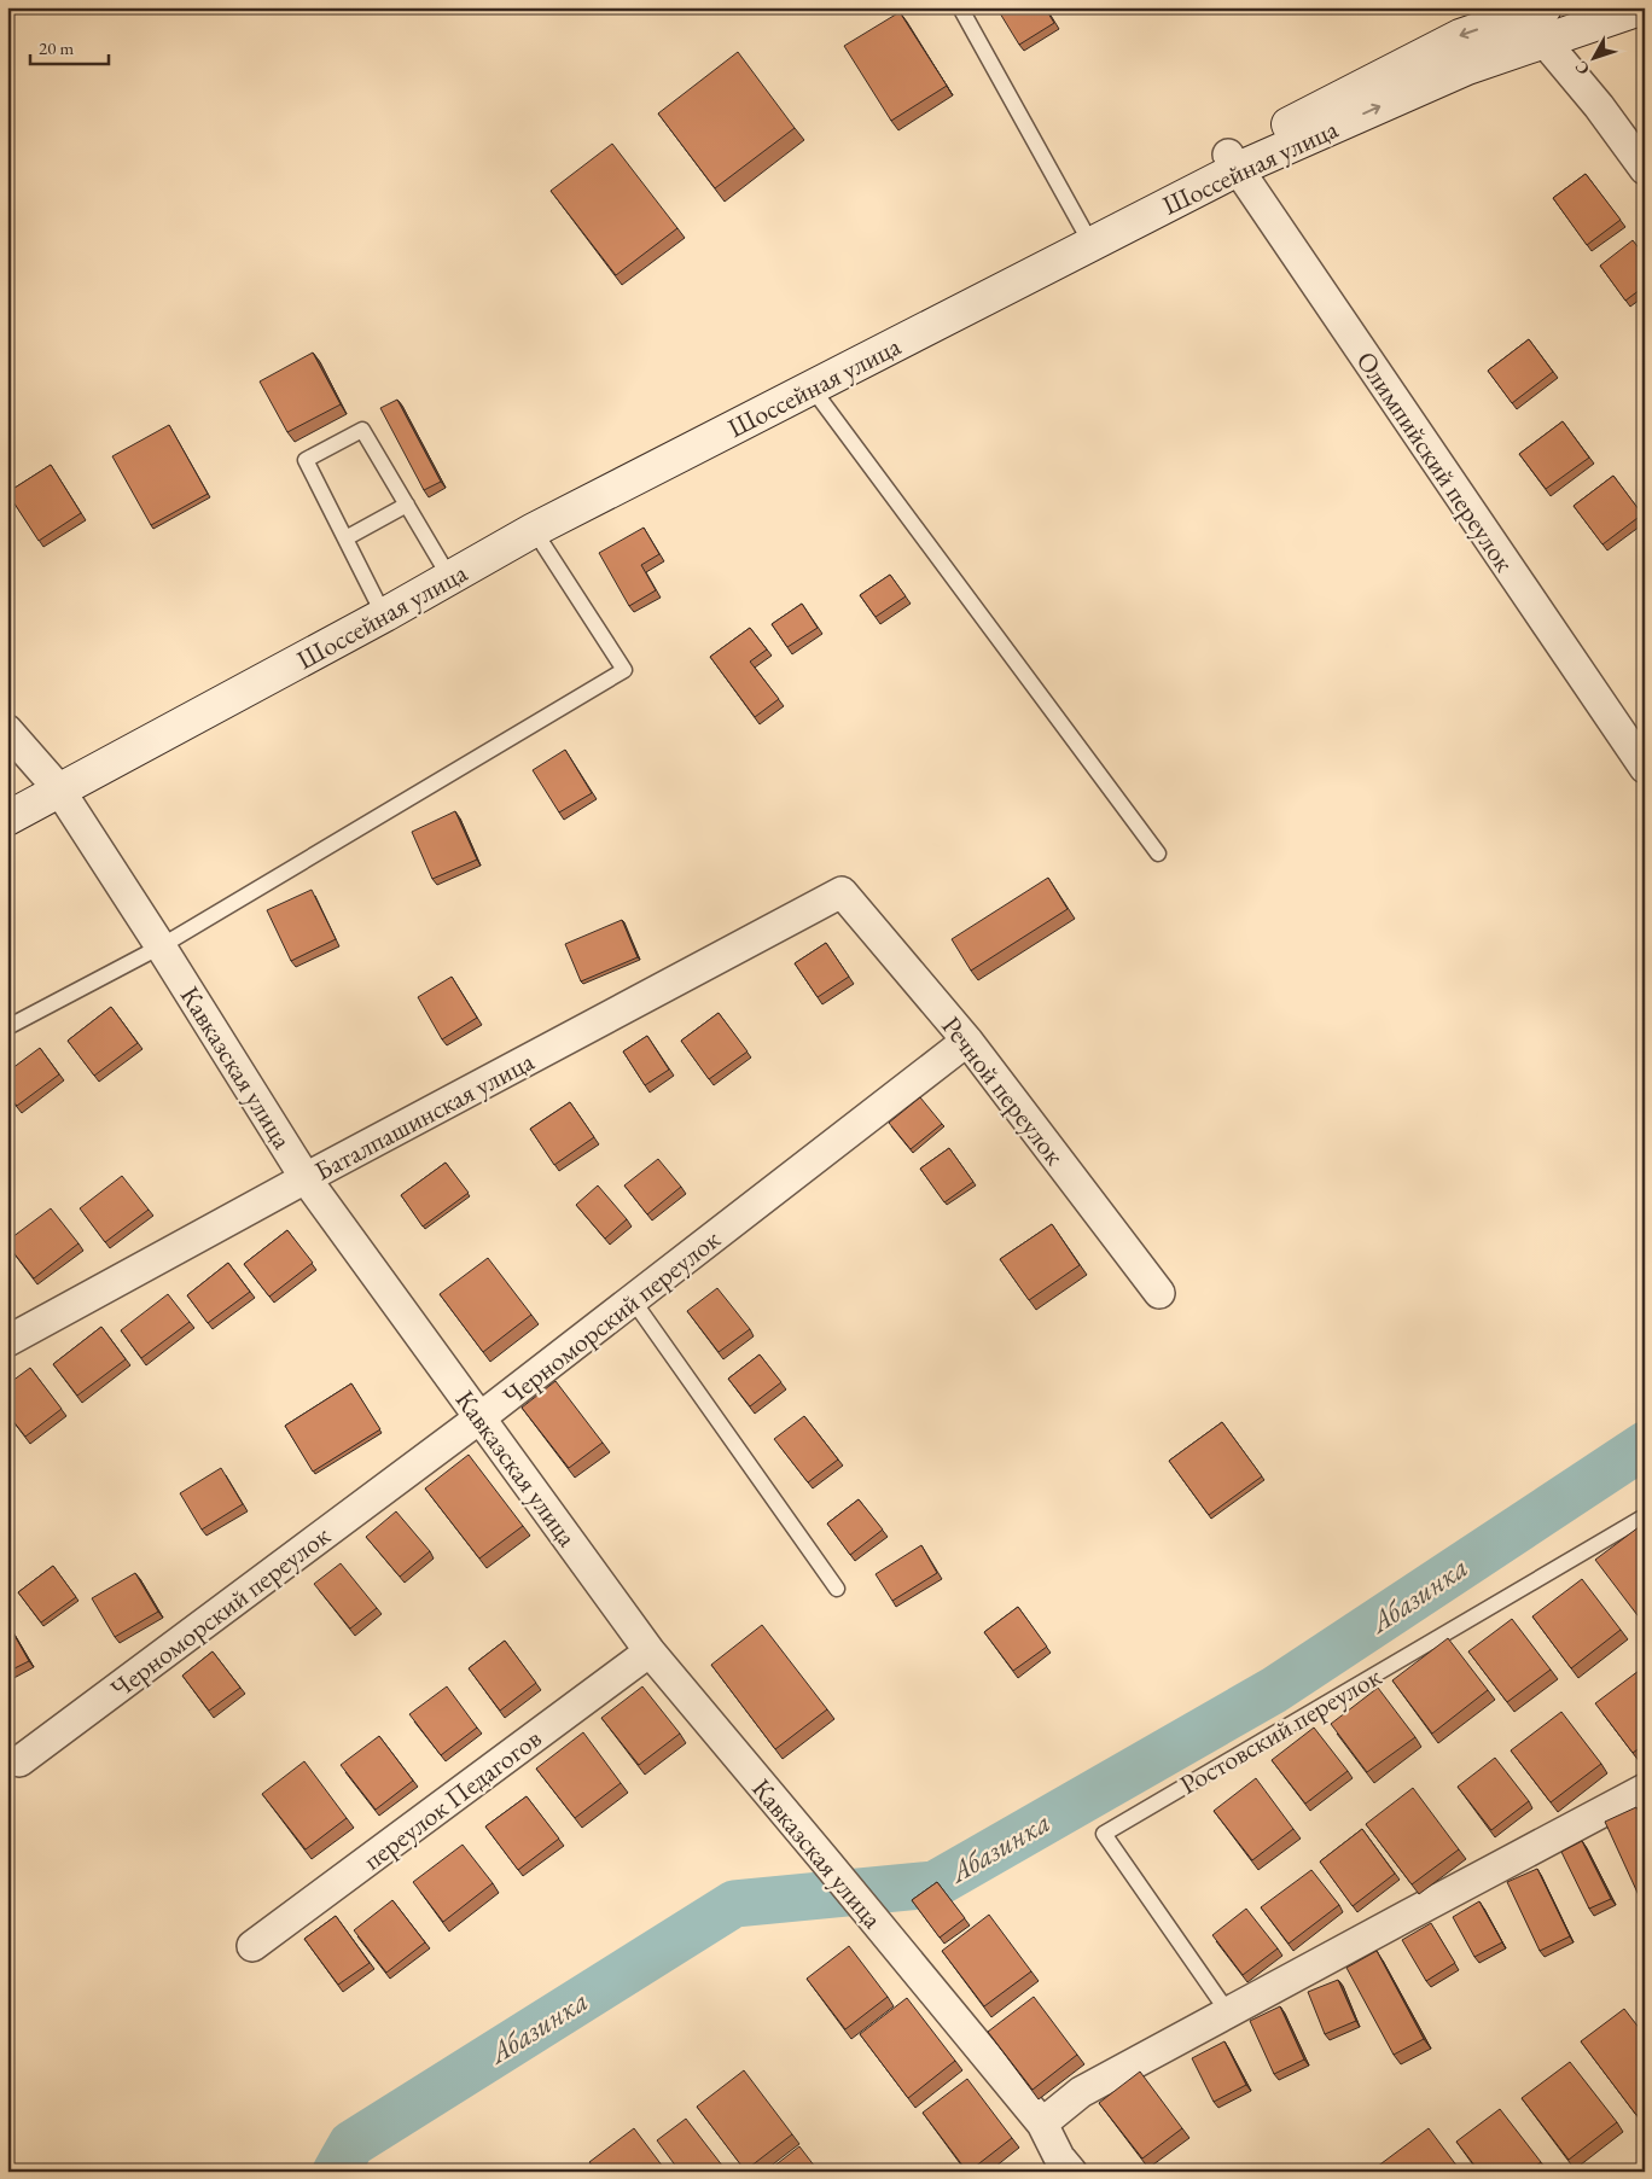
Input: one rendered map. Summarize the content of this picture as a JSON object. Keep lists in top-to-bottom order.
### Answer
{
  "streets": {
    "main road": ["Шоссейная улица"],
    "street": [
      "Олимпийский переулок",
      "Кавказская улица",
      "Речной переулок",
      "Баталпашинская улица",
      "Черноморский переулок",
      "переулок Педагогов"
    ],
    "lane": ["Ростовский переулок"]
  },
  "crossings": [
    ["Шоссейная улица", "Олимпийский переулок"],
    ["Шоссейная улица", "Кавказская улица"],
    ["Кавказская улица", "Баталпашинская улица"],
    ["Кавказская улица", "Черноморский переулок"],
    ["Кавказская улица", "переулок Педагогов"],
    ["Речной переулок", "Баталпашинская улица"],
    ["Речной переулок", "Черноморский переулок"]
  ],
  "water": ["Абазинка"],
  "scale_bar": "20 m",
  "north": "bottom left"
}
